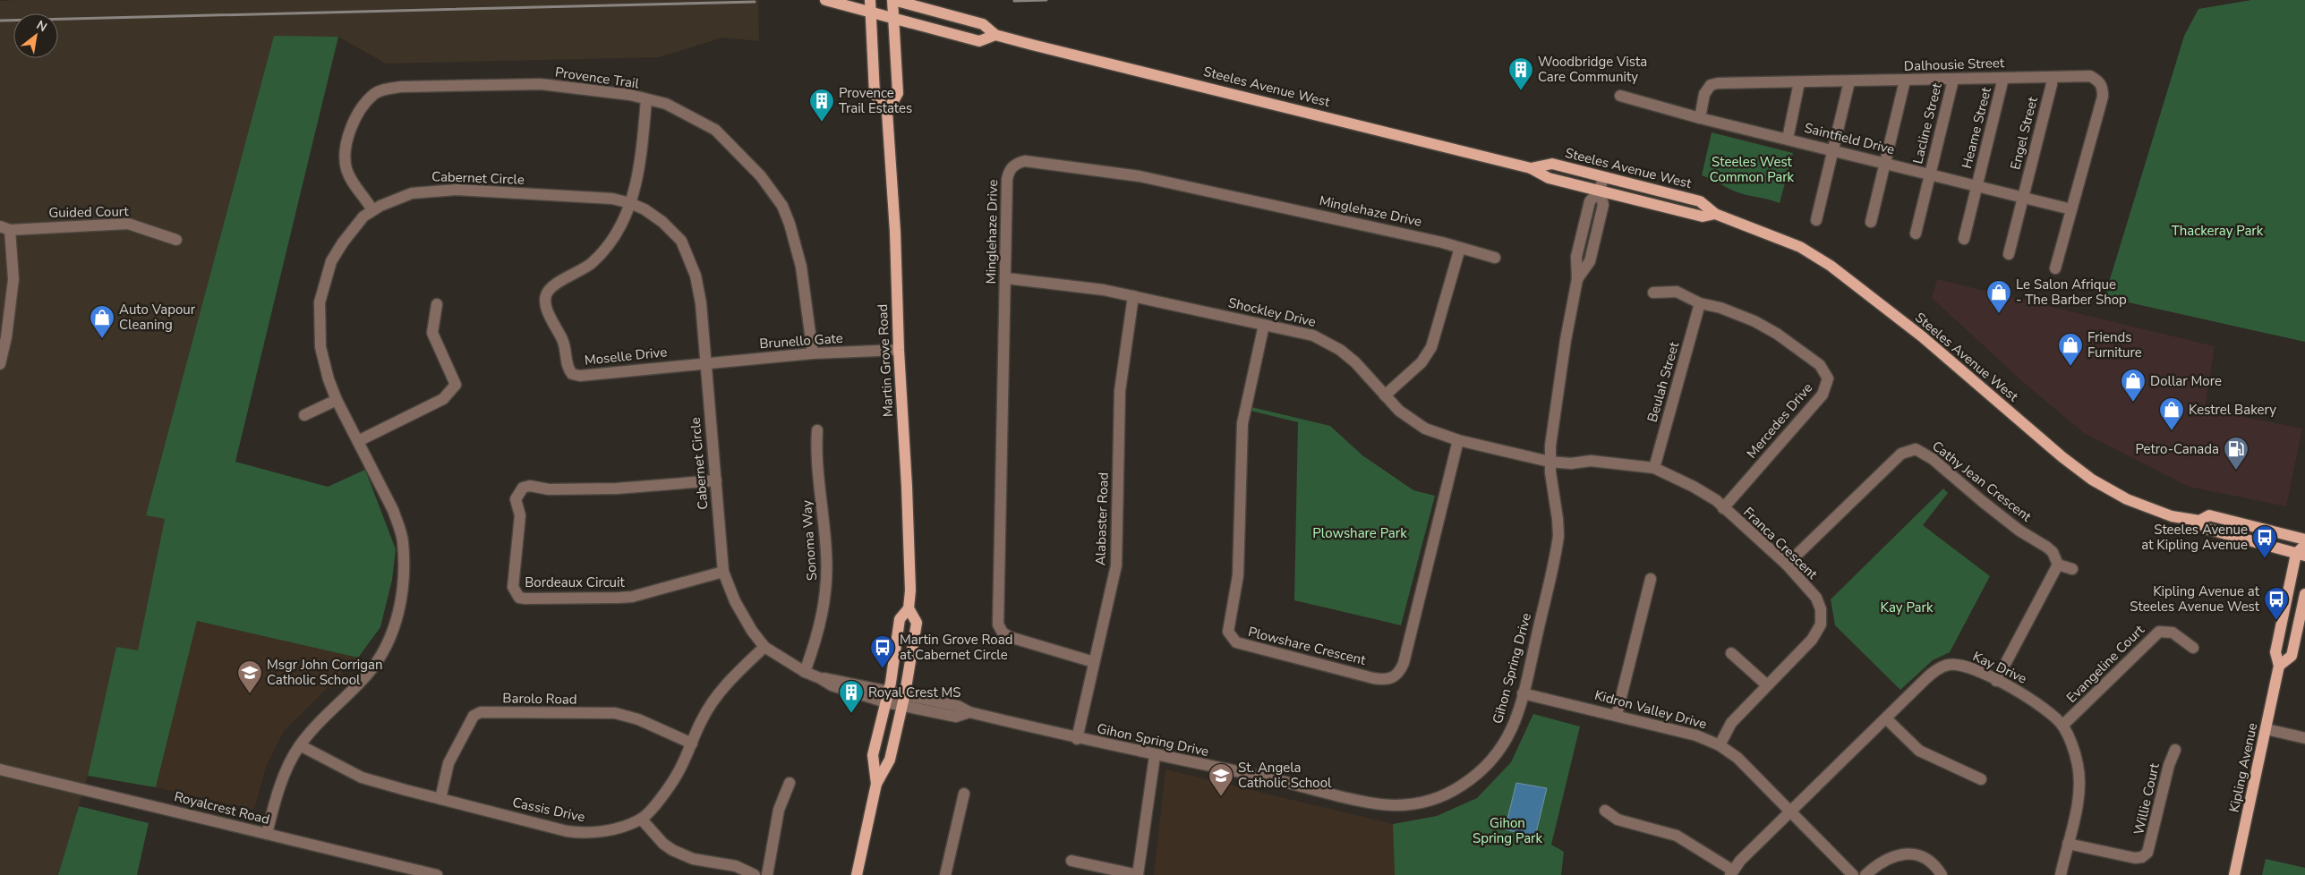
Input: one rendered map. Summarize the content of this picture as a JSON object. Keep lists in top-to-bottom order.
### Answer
{
  "streets": {
    "main road": ["Steeles Avenue West", "Martin Grove Road", "Kipling Avenue"],
    "street": [
      "Dalhousie Street",
      "Provence Trail",
      "Lacline Street",
      "Heame Street",
      "Engel Street",
      "Saintfield Drive",
      "Cabernet Circle",
      "Minglehaze Drive",
      "Guided Court",
      "Shockley Drive",
      "Brunello Gate",
      "Moselle Drive",
      "Beulah Street",
      "Mercedes Drive",
      "Cathy Jean Crescent",
      "Alabaster Road",
      "Sonoma Way",
      "Franca Crescent",
      "Bordeaux Circuit",
      "Plowshare Crescent",
      "Evangeline Court",
      "Kay Drive",
      "Gihon Spring Drive",
      "Barolo Road",
      "Kidron Valley Drive",
      "Willie Court",
      "Royalcrest Road",
      "Cassis Drive"
    ]
  },
  "crossings": [
    ["Dalhousie Street", "Lacline Street"],
    ["Dalhousie Street", "Heame Street"],
    ["Dalhousie Street", "Engel Street"],
    ["Dalhousie Street", "Saintfield Drive"],
    ["Provence Trail", "Cabernet Circle"],
    ["Provence Trail", "Brunello Gate"],
    ["Provence Trail", "Moselle Drive"],
    ["Steeles Avenue West", "Gihon Spring Drive"],
    ["Steeles Avenue West", "Kipling Avenue"],
    ["Lacline Street", "Saintfield Drive"],
    ["Heame Street", "Saintfield Drive"],
    ["Engel Street", "Saintfield Drive"],
    ["Cabernet Circle", "Brunello Gate"],
    ["Cabernet Circle", "Moselle Drive"],
    ["Cabernet Circle", "Martin Grove Road"],
    ["Cabernet Circle", "Sonoma Way"],
    ["Cabernet Circle", "Bordeaux Circuit"],
    ["Cabernet Circle", "Gihon Spring Drive"],
    ["Cabernet Circle", "Royalcrest Road"],
    ["Cabernet Circle", "Cassis Drive"],
    ["Minglehaze Drive", "Shockley Drive"],
    ["Minglehaze Drive", "Alabaster Road"],
    ["Shockley Drive", "Alabaster Road"],
    ["Shockley Drive", "Franca Crescent"],
    ["Shockley Drive", "Plowshare Crescent"],
    ["Shockley Drive", "Gihon Spring Drive"],
    ["Brunello Gate", "Moselle Drive"],
    ["Brunello Gate", "Martin Grove Road"],
    ["Martin Grove Road", "Gihon Spring Drive"],
    ["Beulah Street", "Mercedes Drive"],
    ["Beulah Street", "Franca Crescent"],
    ["Mercedes Drive", "Franca Crescent"],
    ["Cathy Jean Crescent", "Franca Crescent"],
    ["Alabaster Road", "Gihon Spring Drive"],
    ["Franca Crescent", "Gihon Spring Drive"],
    ["Franca Crescent", "Kidron Valley Drive"],
    ["Evangeline Court", "Kay Drive"],
    ["Kay Drive", "Kidron Valley Drive"],
    ["Kay Drive", "Willie Court"],
    ["Gihon Spring Drive", "Kidron Valley Drive"],
    ["Barolo Road", "Cassis Drive"]
  ],
  "parks": [
    "Steeles West Common Park",
    "Thackeray Park",
    "Plowshare Park",
    "Kay Park",
    "Gihon Spring Park"
  ],
  "places": {
    "building": ["Woodbridge Vista Care Community", "Provence Trail Estates", "Royal Crest MS"],
    "shop": [
      "Le Salon Afrique - The Barber Shop",
      "Auto Vapour Cleaning",
      "Friends Furniture",
      "Dollar More",
      "Kestrel Bakery"
    ],
    "fuel station": ["Petro-Canada"],
    "bus stop": ["Steeles Avenue at Kipling Avenue", "Kipling Avenue at Steeles Avenue West", "Martin Grove Road at Cabernet Circle"],
    "school or university": ["Msgr John Corrigan Catholic School", "St. Angela Catholic School"]
  },
  "north": "top right"
}
